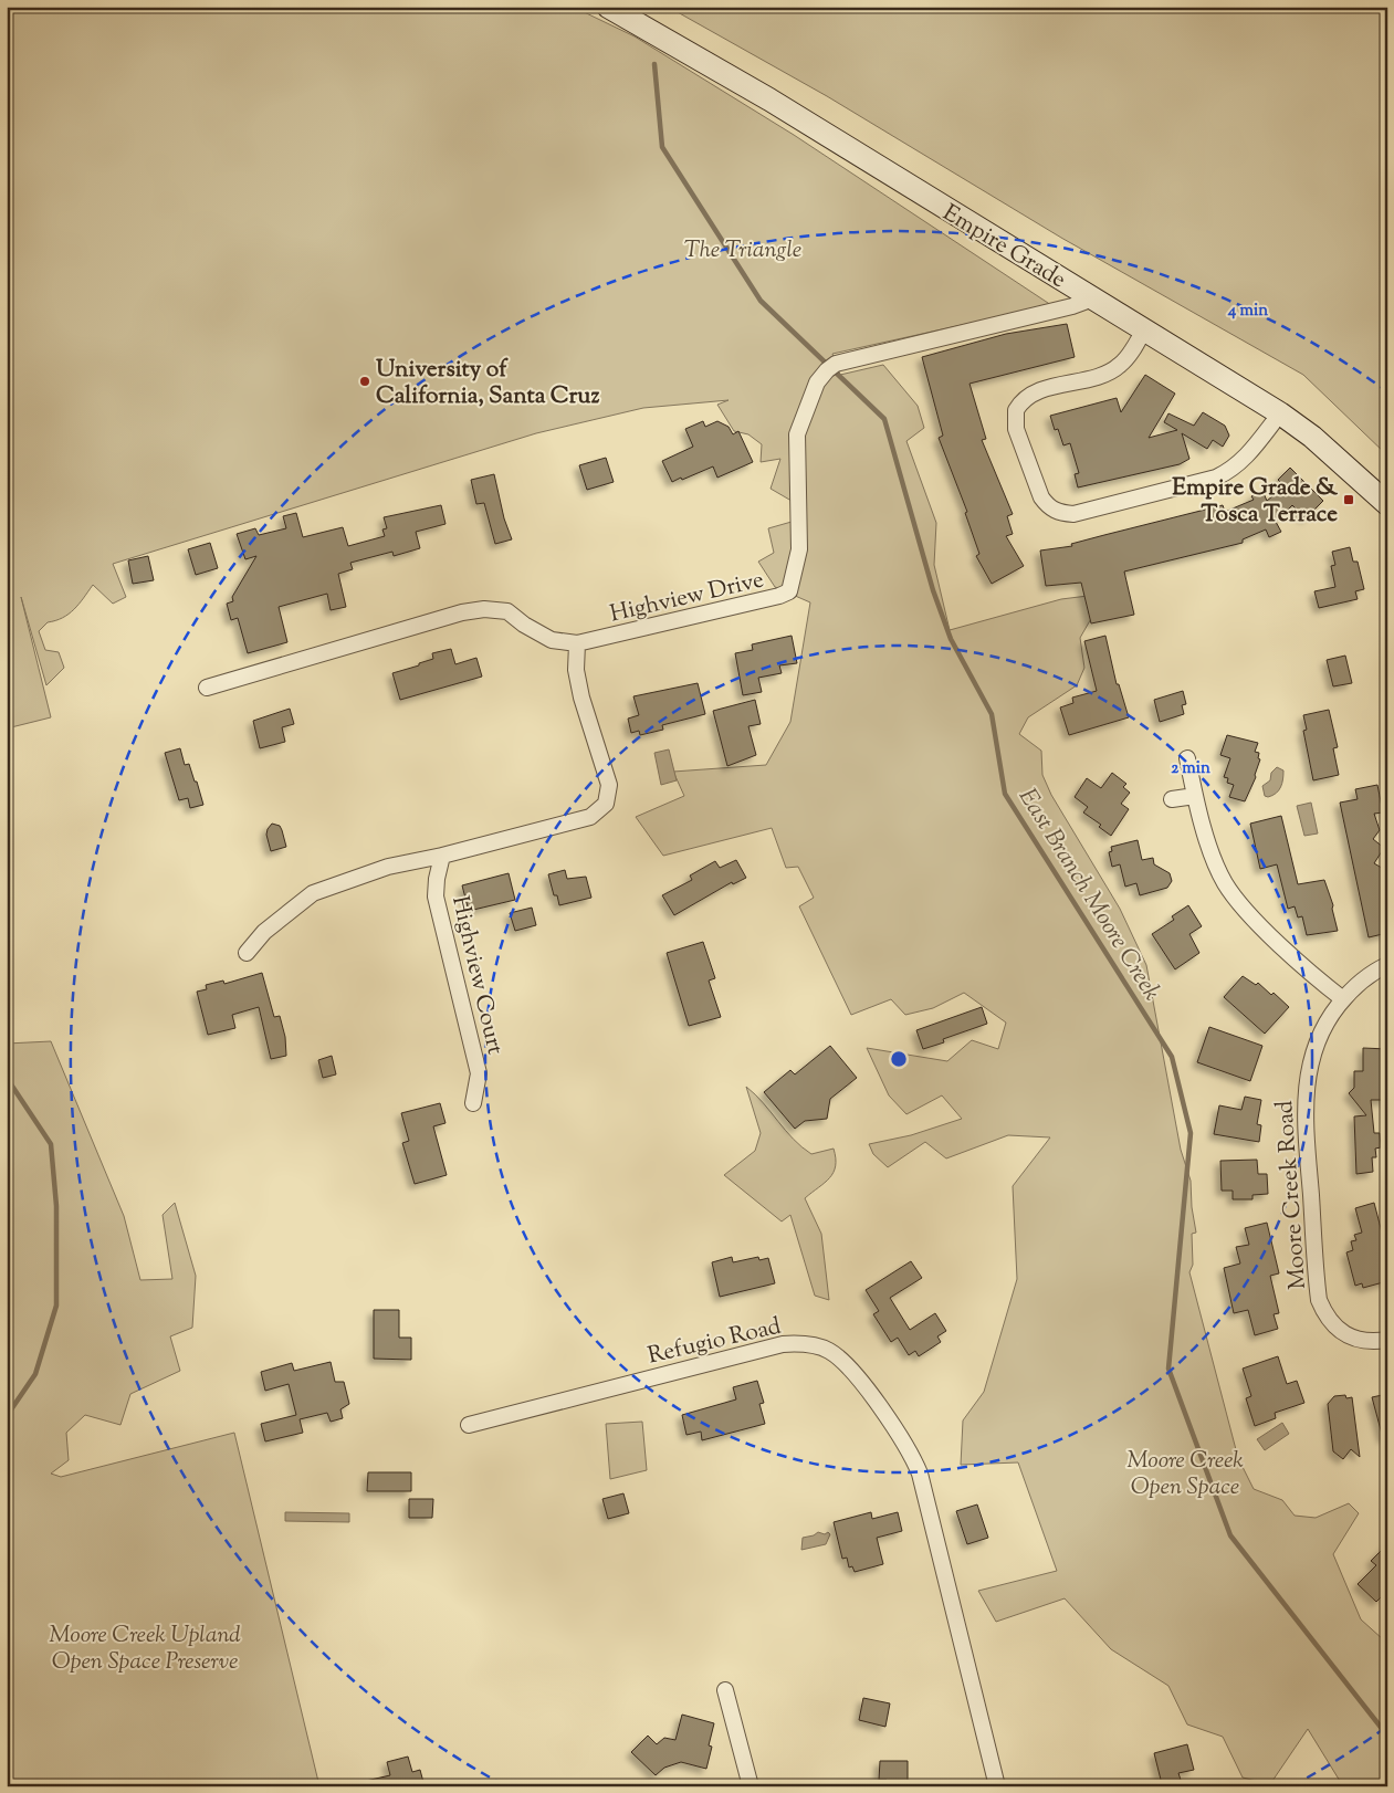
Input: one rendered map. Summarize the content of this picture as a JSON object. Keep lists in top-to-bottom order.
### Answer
{
  "streets": {
    "main road": ["Empire Grade"],
    "street": [
      "Highview Drive",
      "Highview Court",
      "Moore Creek Road",
      "Refugio Road"
    ]
  },
  "crossings": [
    ["Empire Grade", "Highview Drive"]
  ],
  "water": ["East Branch Moore Creek"],
  "parks": ["The Triangle", "Moore Creek Open Space", "Moore Creek Upland Open Space Preserve"],
  "places": {
    "other": ["University of California, Santa Cruz"],
    "transit": ["Empire Grade & Tosca Terrace"]
  },
  "rings": ["4 min", "2 min"]
}
